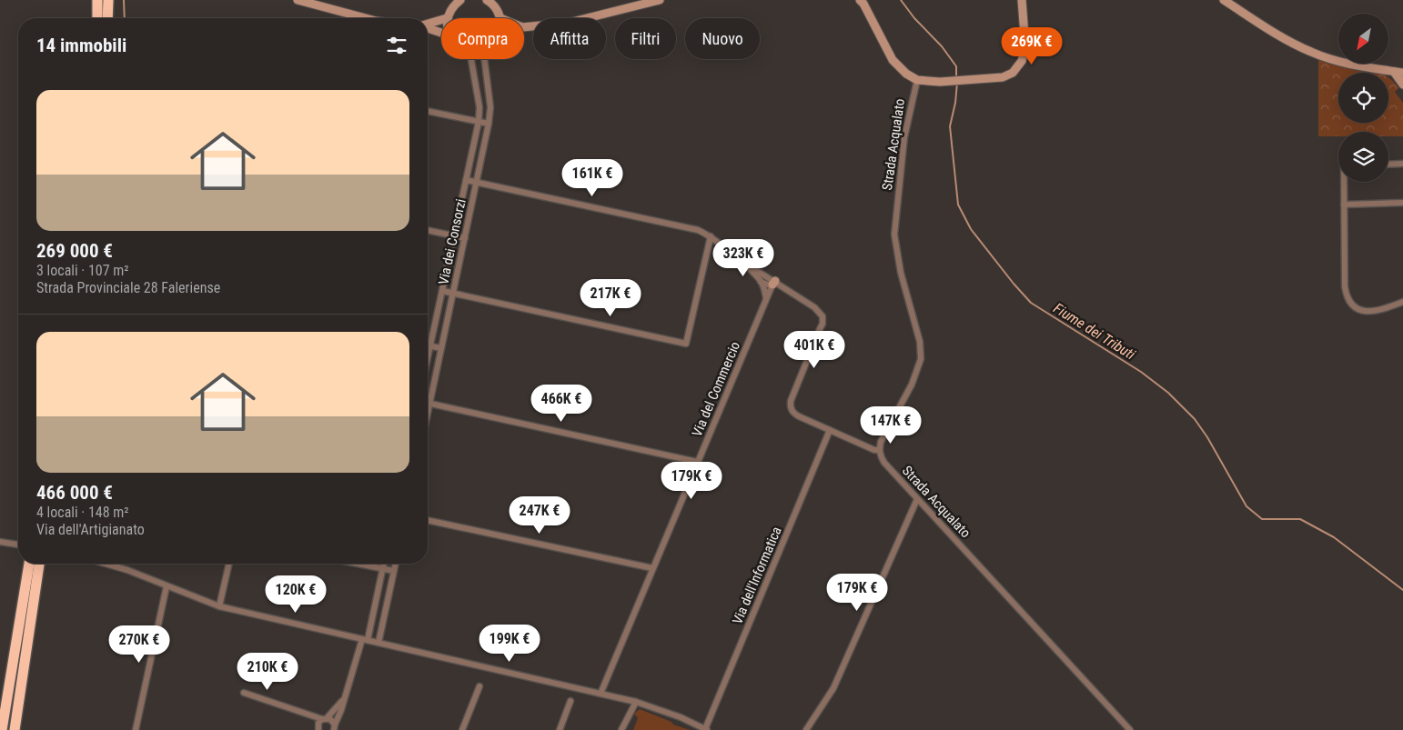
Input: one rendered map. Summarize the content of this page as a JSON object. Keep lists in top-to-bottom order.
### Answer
{
  "streets": {
    "street": [
      "Strada Acqualato",
      "Via dei Consorzi",
      "Via del Commercio",
      "Via dell'Informatica"
    ]
  },
  "water": ["Fiume dei Tributi"],
  "north": "bottom left",
  "page": {
    "chip": [
      "Compra",
      "Affitta",
      "Filtri",
      "Nuovo"
    ],
    "heading": "14 immobili",
    "price": [
      "269K €",
      "161K €",
      "323K €",
      "217K €",
      "401K €",
      "466K €",
      "147K €",
      "179K €",
      "247K €",
      "179K €",
      "120K €",
      "199K €",
      "270K €",
      "210K €"
    ],
    "list": [
      {
        "name": "269 000 €",
        "note": "3 locali · 107 m² · Strada Provinciale 28 Faleriense"
      },
      {
        "name": "466 000 €",
        "note": "4 locali · 148 m² · Via dell'Artigianato"
      }
    ]
  }
}
